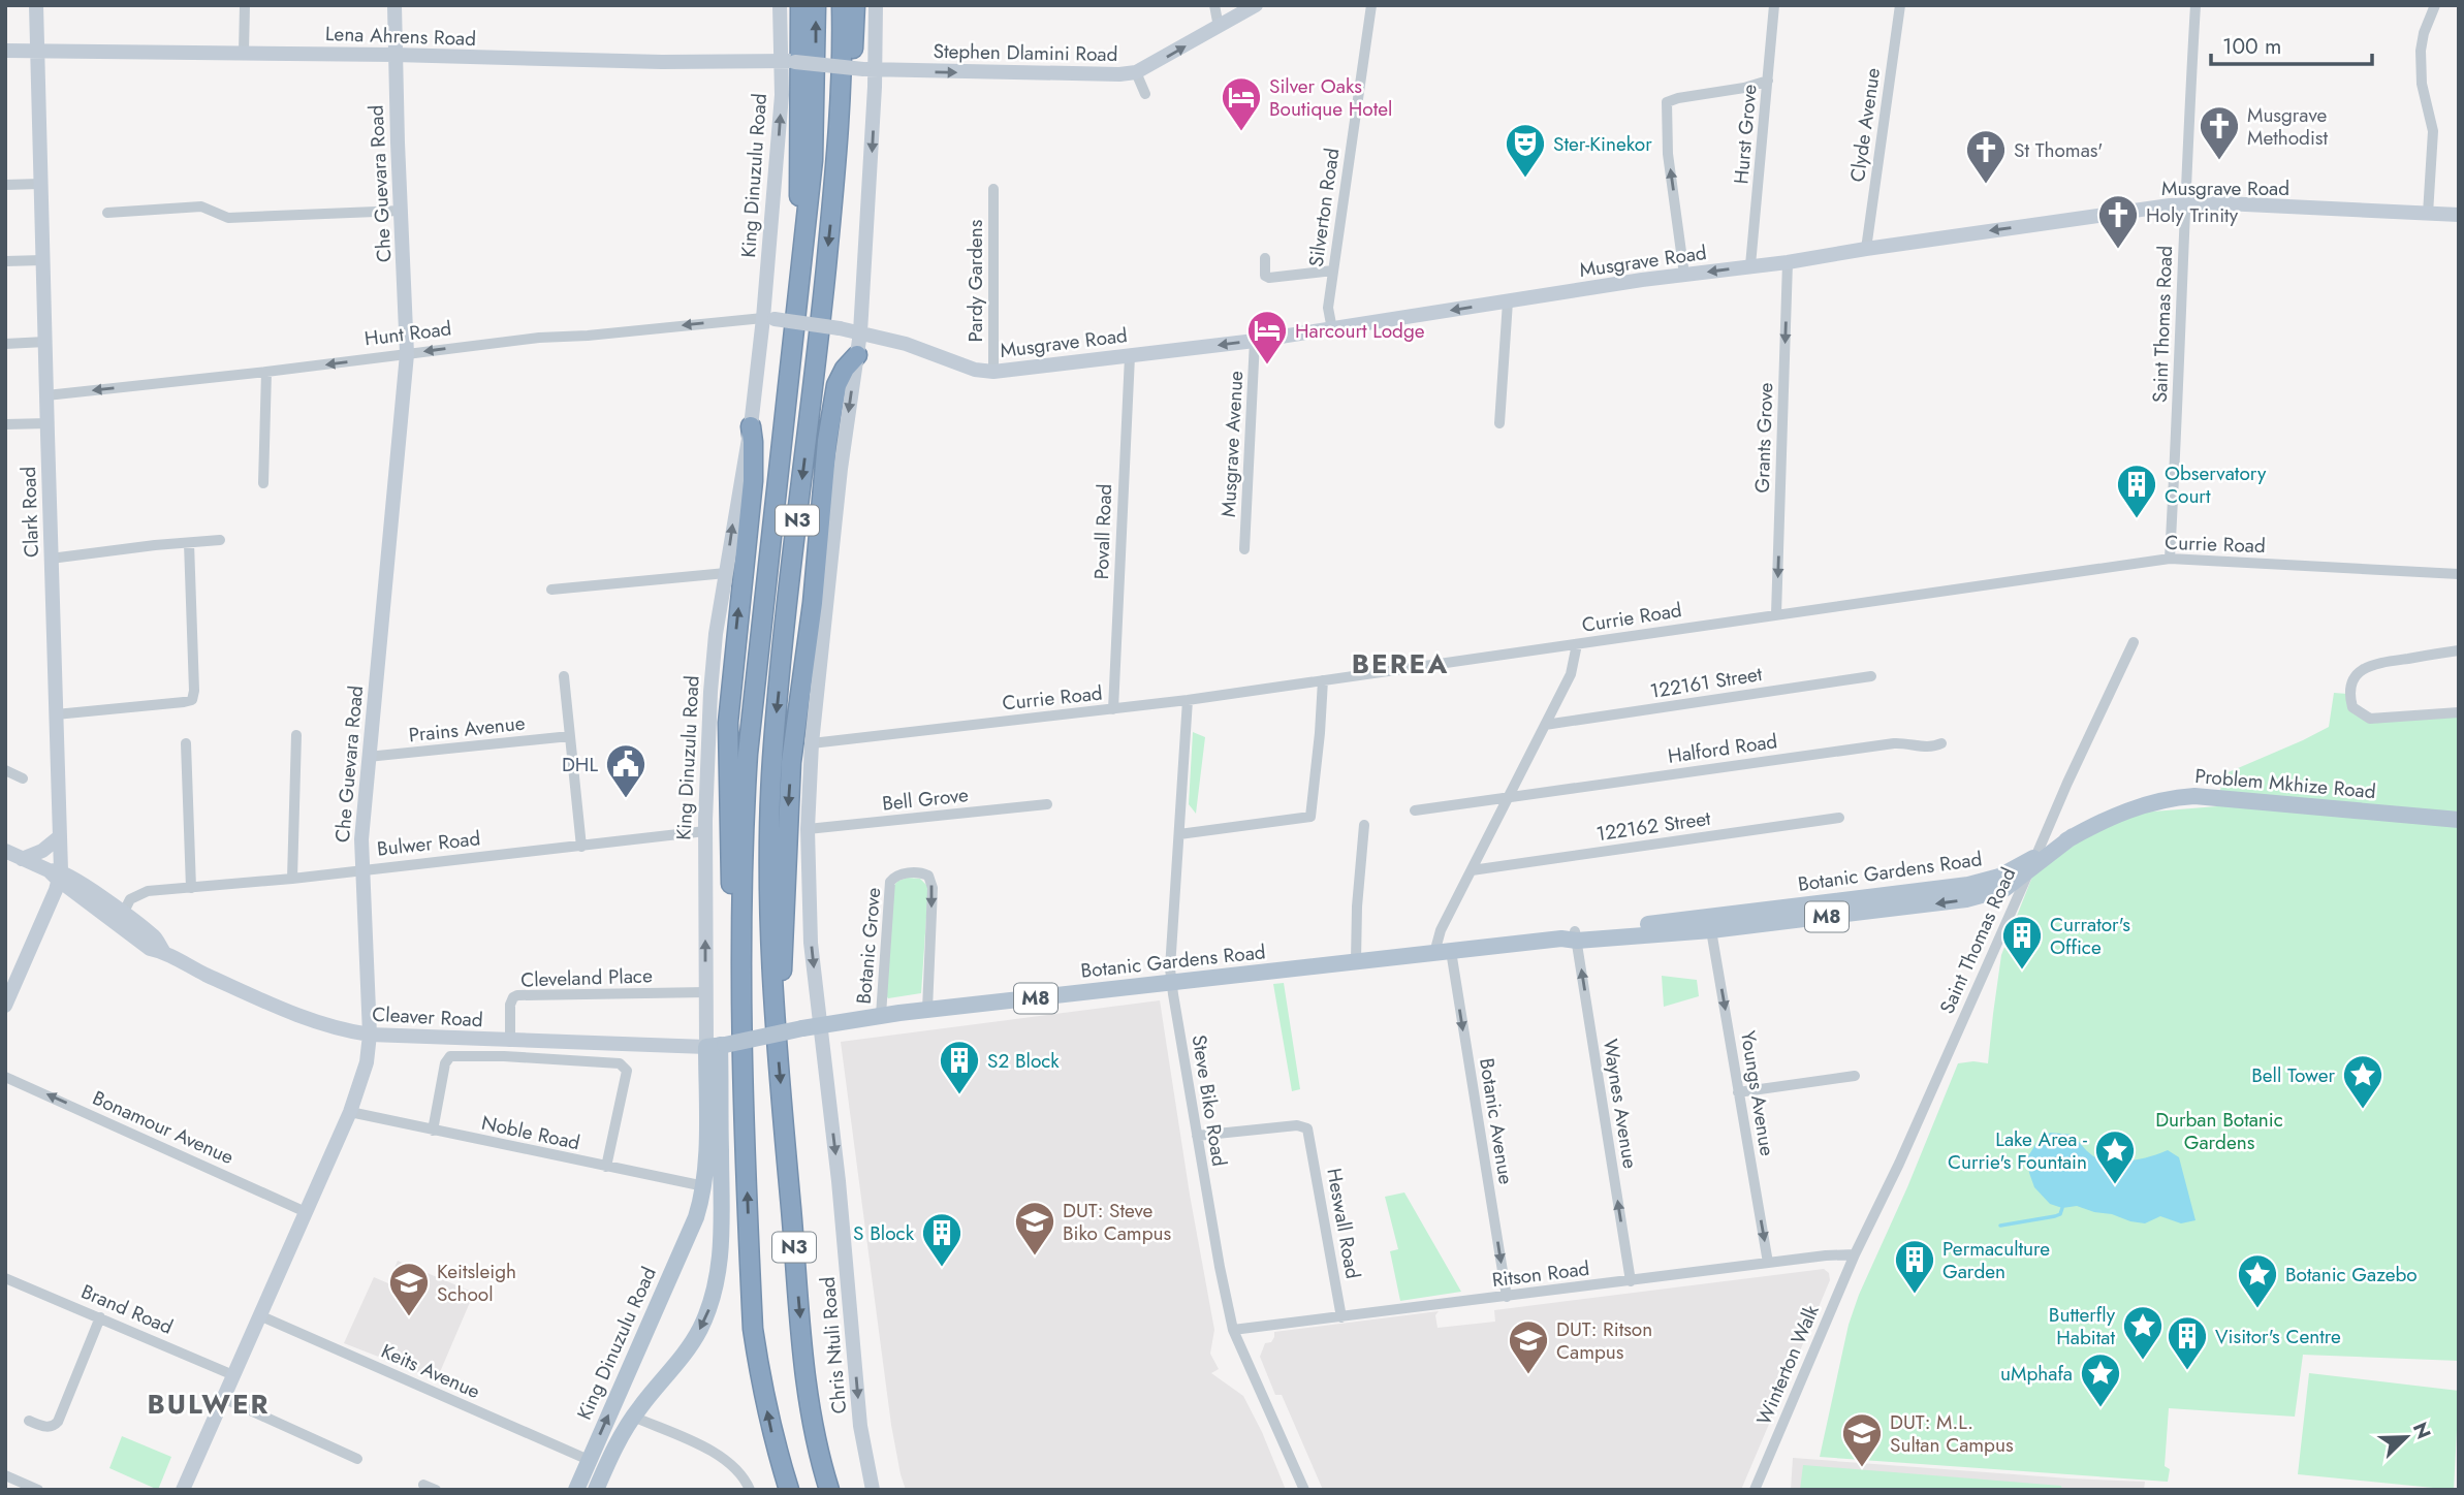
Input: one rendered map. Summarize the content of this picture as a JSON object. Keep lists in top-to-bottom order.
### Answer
{
  "streets": {
    "highway": ["N3"],
    "main road": [
      "Lena Ahrens Road",
      "Stephen Dlamini Road",
      "King Dinuzulu Road",
      "Che Guevara Road",
      "Musgrave Road",
      "Clark Road",
      "Problem Mkhize Road",
      "Botanic Gardens Road",
      "M8",
      "Cleaver Road",
      "Chris Ntuli Road"
    ],
    "street": [
      "Clyde Avenue",
      "Hurst Grove",
      "Silverton Road",
      "Pardy Gardens",
      "Saint Thomas Road",
      "Hunt Road",
      "Grants Grove",
      "Musgrave Avenue",
      "Povall Road",
      "Currie Road",
      "122161 Street",
      "Prains Avenue",
      "Halford Road",
      "Bell Grove",
      "122162 Street",
      "Bulwer Road",
      "Botanic Grove",
      "Cleveland Place",
      "Youngs Avenue",
      "Steve Biko Road",
      "Waynes Avenue",
      "Botanic Avenue",
      "Bonamour Avenue",
      "Noble Road",
      "Heswall Road",
      "Ritson Road",
      "Brand Road",
      "Winterton Walk",
      "Keits Avenue"
    ]
  },
  "crossings": [
    ["Lena Ahrens Road", "Stephen Dlamini Road"],
    ["Lena Ahrens Road", "King Dinuzulu Road"],
    ["Lena Ahrens Road", "Che Guevara Road"],
    ["Lena Ahrens Road", "Clark Road"],
    ["Clyde Avenue", "Musgrave Road"],
    ["Hurst Grove", "Musgrave Road"],
    ["King Dinuzulu Road", "Musgrave Road"],
    ["King Dinuzulu Road", "Hunt Road"],
    ["King Dinuzulu Road", "Bulwer Road"],
    ["King Dinuzulu Road", "Botanic Gardens Road"],
    ["King Dinuzulu Road", "Cleveland Place"],
    ["King Dinuzulu Road", "Cleaver Road"],
    ["King Dinuzulu Road", "Noble Road"],
    ["King Dinuzulu Road", "Keits Avenue"],
    ["Che Guevara Road", "Hunt Road"],
    ["Che Guevara Road", "Prains Avenue"],
    ["Che Guevara Road", "Bulwer Road"],
    ["Che Guevara Road", "Cleaver Road"],
    ["Che Guevara Road", "Bonamour Avenue"],
    ["Che Guevara Road", "Noble Road"],
    ["Che Guevara Road", "Brand Road"],
    ["Che Guevara Road", "Keits Avenue"],
    ["Musgrave Road", "Silverton Road"],
    ["Musgrave Road", "Pardy Gardens"],
    ["Musgrave Road", "Saint Thomas Road"],
    ["Musgrave Road", "Hunt Road"],
    ["Musgrave Road", "Grants Grove"],
    ["Musgrave Road", "Musgrave Avenue"],
    ["Musgrave Road", "Povall Road"],
    ["Saint Thomas Road", "Currie Road"],
    ["Saint Thomas Road", "Botanic Gardens Road"],
    ["Saint Thomas Road", "Ritson Road"],
    ["Saint Thomas Road", "Winterton Walk"],
    ["Hunt Road", "Clark Road"],
    ["Grants Grove", "Currie Road"],
    ["Clark Road", "M8"],
    ["Clark Road", "Cleaver Road"],
    ["Povall Road", "Currie Road"],
    ["Currie Road", "Steve Biko Road"],
    ["Currie Road", "Botanic Avenue"],
    ["122161 Street", "Botanic Avenue"],
    ["Halford Road", "Botanic Avenue"],
    ["Problem Mkhize Road", "Botanic Gardens Road"],
    ["122162 Street", "Botanic Avenue"],
    ["Bulwer Road", "Cleaver Road"],
    ["Botanic Gardens Road", "Botanic Grove"],
    ["Botanic Gardens Road", "Cleaver Road"],
    ["Botanic Gardens Road", "Youngs Avenue"],
    ["Botanic Gardens Road", "Steve Biko Road"],
    ["Botanic Gardens Road", "Waynes Avenue"],
    ["Botanic Gardens Road", "Botanic Avenue"],
    ["Botanic Gardens Road", "Chris Ntuli Road"],
    ["M8", "Cleaver Road"],
    ["Cleveland Place", "Cleaver Road"],
    ["Youngs Avenue", "Ritson Road"],
    ["Steve Biko Road", "Heswall Road"],
    ["Steve Biko Road", "Ritson Road"],
    ["Waynes Avenue", "Ritson Road"],
    ["Botanic Avenue", "Ritson Road"],
    ["Heswall Road", "Ritson Road"],
    ["Ritson Road", "Winterton Walk"]
  ],
  "one_way": [
    "Stephen Dlamini Road",
    "Musgrave Road",
    "Hunt Road",
    "Grants Grove",
    "Youngs Avenue",
    "Waynes Avenue",
    "Botanic Avenue",
    "Bonamour Avenue",
    "Chris Ntuli Road"
  ],
  "districts": ["BEREA", "BULWER"],
  "parks": ["Durban Botanic Gardens"],
  "places": {
    "hotel": ["Silver Oaks Boutique Hotel", "Harcourt Lodge"],
    "church": ["Musgrave Methodist", "St Thomas'", "Holy Trinity"],
    "theatre": ["Ster-Kinekor"],
    "building": [
      "Observatory Court",
      "Currator's Office",
      "S2 Block",
      "S Block",
      "Permaculture Garden",
      "Visitor's Centre"
    ],
    "public building": ["DHL"],
    "place": [
      "Bell Tower",
      "Lake Area - Currie's Fountain",
      "Botanic Gazebo",
      "Butterfly Habitat",
      "uMphafa"
    ],
    "school or university": [
      "DUT: Steve Biko Campus",
      "Keitsleigh School",
      "DUT: Ritson Campus",
      "DUT: M.L. Sultan Campus"
    ]
  },
  "scale_bar": "100 m",
  "north": "top right"
}
